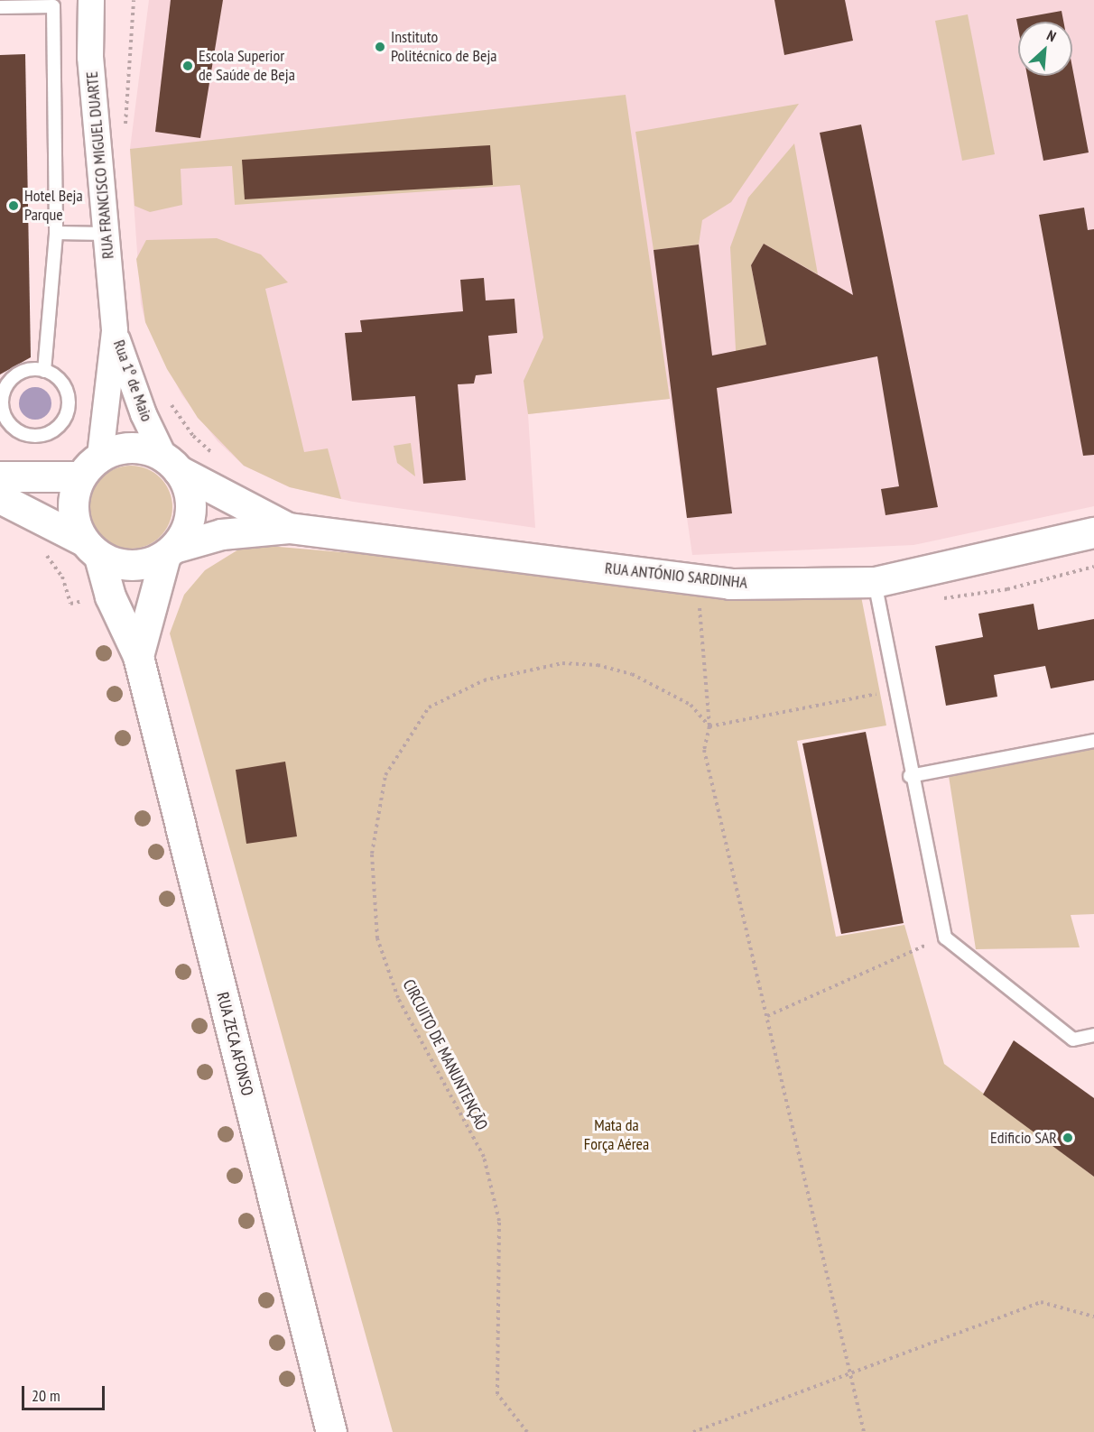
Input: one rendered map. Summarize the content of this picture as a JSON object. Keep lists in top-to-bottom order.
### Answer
{
  "streets": {
    "main road": ["RUA ANTÓNIO SARDINHA", "RUA ZECA AFONSO"],
    "street": ["RUA FRANCISCO MIGUEL DUARTE", "Rua 1º de Maio"],
    "path": ["CIRCUITO DE MANUNTENÇÃO"]
  },
  "crossings": [
    ["RUA FRANCISCO MIGUEL DUARTE", "Rua 1º de Maio"],
    ["Rua 1º de Maio", "RUA ANTÓNIO SARDINHA"],
    ["Rua 1º de Maio", "RUA ZECA AFONSO"],
    ["RUA ANTÓNIO SARDINHA", "RUA ZECA AFONSO"]
  ],
  "parks": ["Mata da Força Aérea"],
  "places": [
    "Instituto Politécnico de Beja",
    "Escola Superior de Saúde de Beja",
    "Hotel Beja Parque",
    "Edificio SAR"
  ],
  "scale_bar": "20 m",
  "north": "top right"
}
